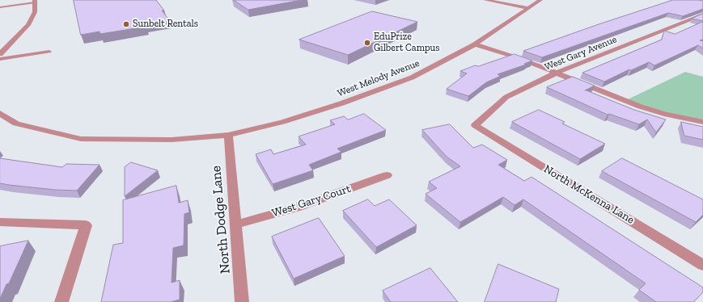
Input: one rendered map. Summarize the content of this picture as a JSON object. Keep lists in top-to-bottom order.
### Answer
{
  "streets": {
    "street": [
      "West Gary Avenue",
      "West Melody Avenue",
      "North McKenna Lane",
      "West Gary Court",
      "North Dodge Lane"
    ]
  },
  "crossings": [
    ["West Gary Avenue", "North McKenna Lane"],
    ["West Melody Avenue", "North Dodge Lane"],
    ["West Gary Court", "North Dodge Lane"]
  ],
  "places": ["Sunbelt Rentals", "EduPrize Gilbert Campus"]
}
